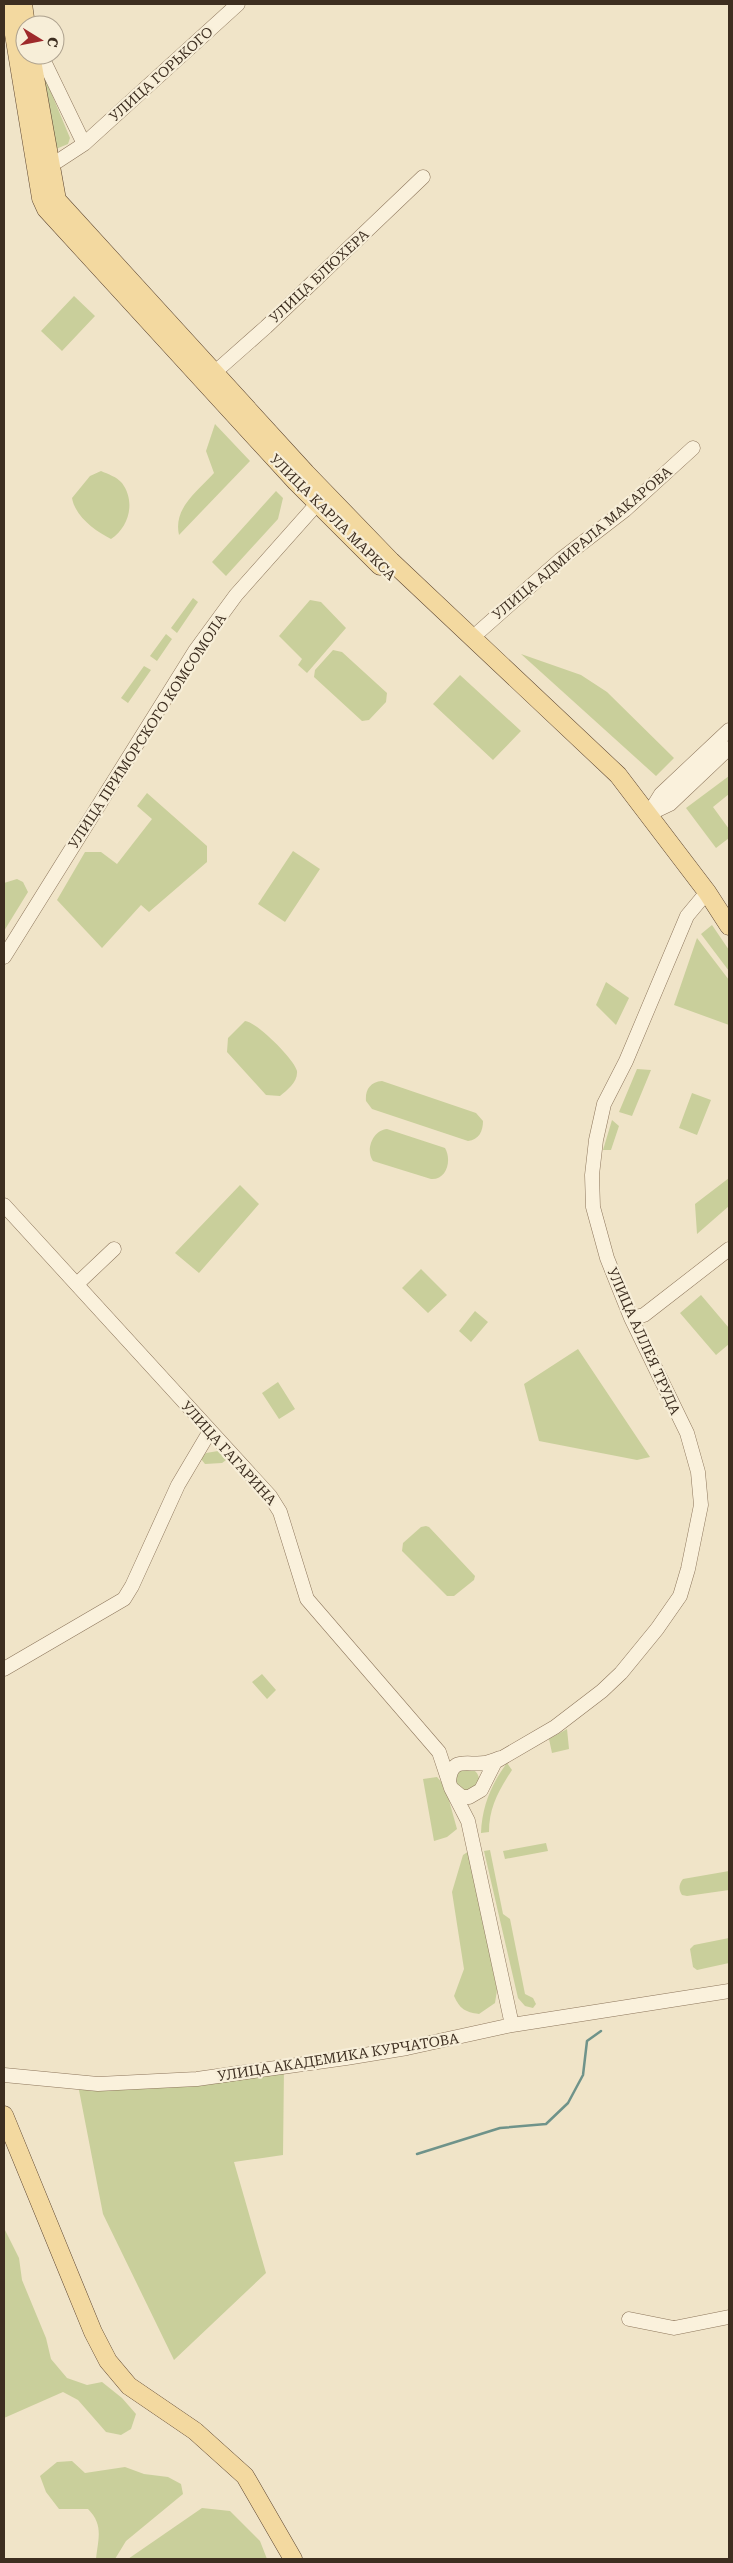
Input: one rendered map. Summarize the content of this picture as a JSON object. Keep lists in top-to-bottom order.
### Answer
{
  "streets": {
    "main road": ["УЛИЦА КАРЛА МАРКСА"],
    "street": [
      "УЛИЦА ГОРЬКОГО",
      "УЛИЦА БЛЮХЕРА",
      "УЛИЦА АДМИРАЛА МАКАРОВА",
      "УЛИЦА ПРИМОРСКОГО КОМСОМОЛА",
      "УЛИЦА АЛЛЕЯ ТРУДА",
      "УЛИЦА ГАГАРИНА",
      "УЛИЦА АКАДЕМИКА КУРЧАТОВА"
    ]
  },
  "crossings": [
    ["УЛИЦА БЛЮХЕРА", "УЛИЦА КАРЛА МАРКСА"],
    ["УЛИЦА КАРЛА МАРКСА", "УЛИЦА АДМИРАЛА МАКАРОВА"],
    ["УЛИЦА КАРЛА МАРКСА", "УЛИЦА ПРИМОРСКОГО КОМСОМОЛА"],
    ["УЛИЦА КАРЛА МАРКСА", "УЛИЦА АЛЛЕЯ ТРУДА"]
  ],
  "north": "right"
}
